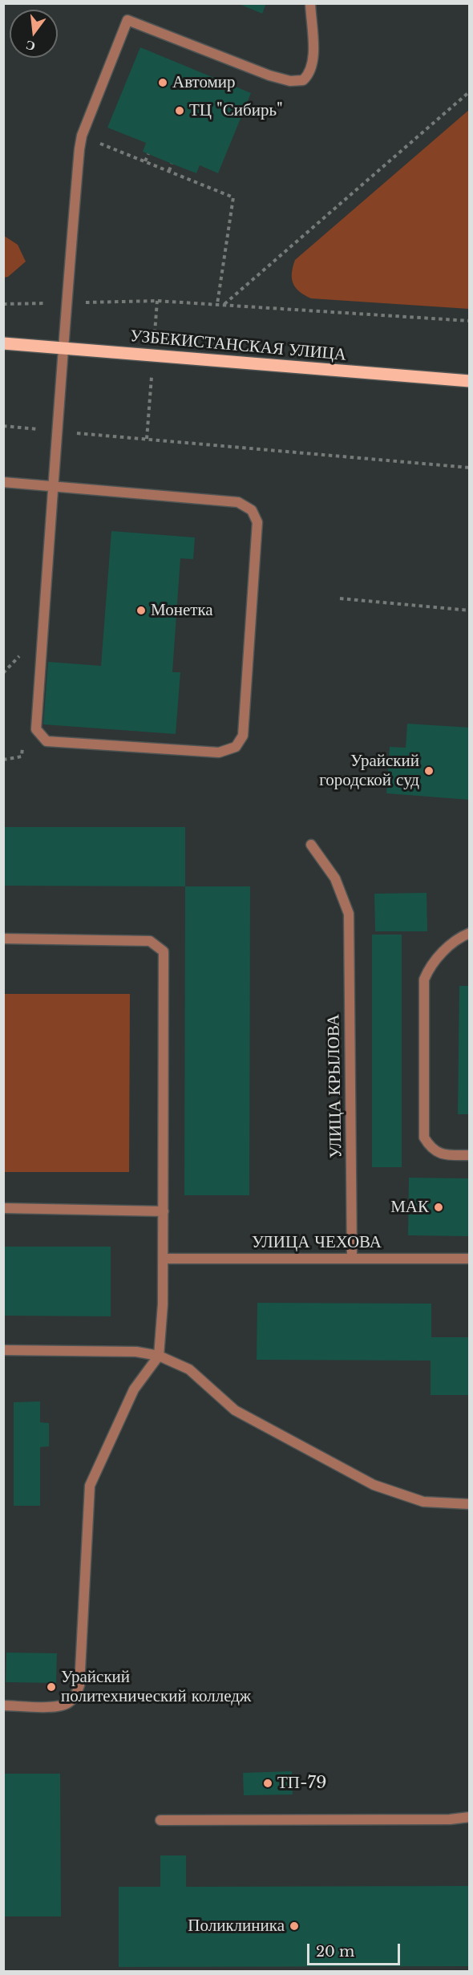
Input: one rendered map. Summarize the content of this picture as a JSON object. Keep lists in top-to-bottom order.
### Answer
{
  "streets": {
    "main road": ["УЗБЕКИСТАНСКАЯ УЛИЦА"],
    "street": ["УЛИЦА КРЫЛОВА", "УЛИЦА ЧЕХОВА"]
  },
  "crossings": [
    ["УЛИЦА КРЫЛОВА", "УЛИЦА ЧЕХОВА"]
  ],
  "places": [
    "Автомир",
    "ТЦ \"Сибирь\"",
    "Монетка",
    "Урайский городской суд",
    "МАК",
    "Урайский политехнический колледж",
    "ТП-79",
    "Поликлиника"
  ],
  "scale_bar": "20 m",
  "north": "bottom"
}
